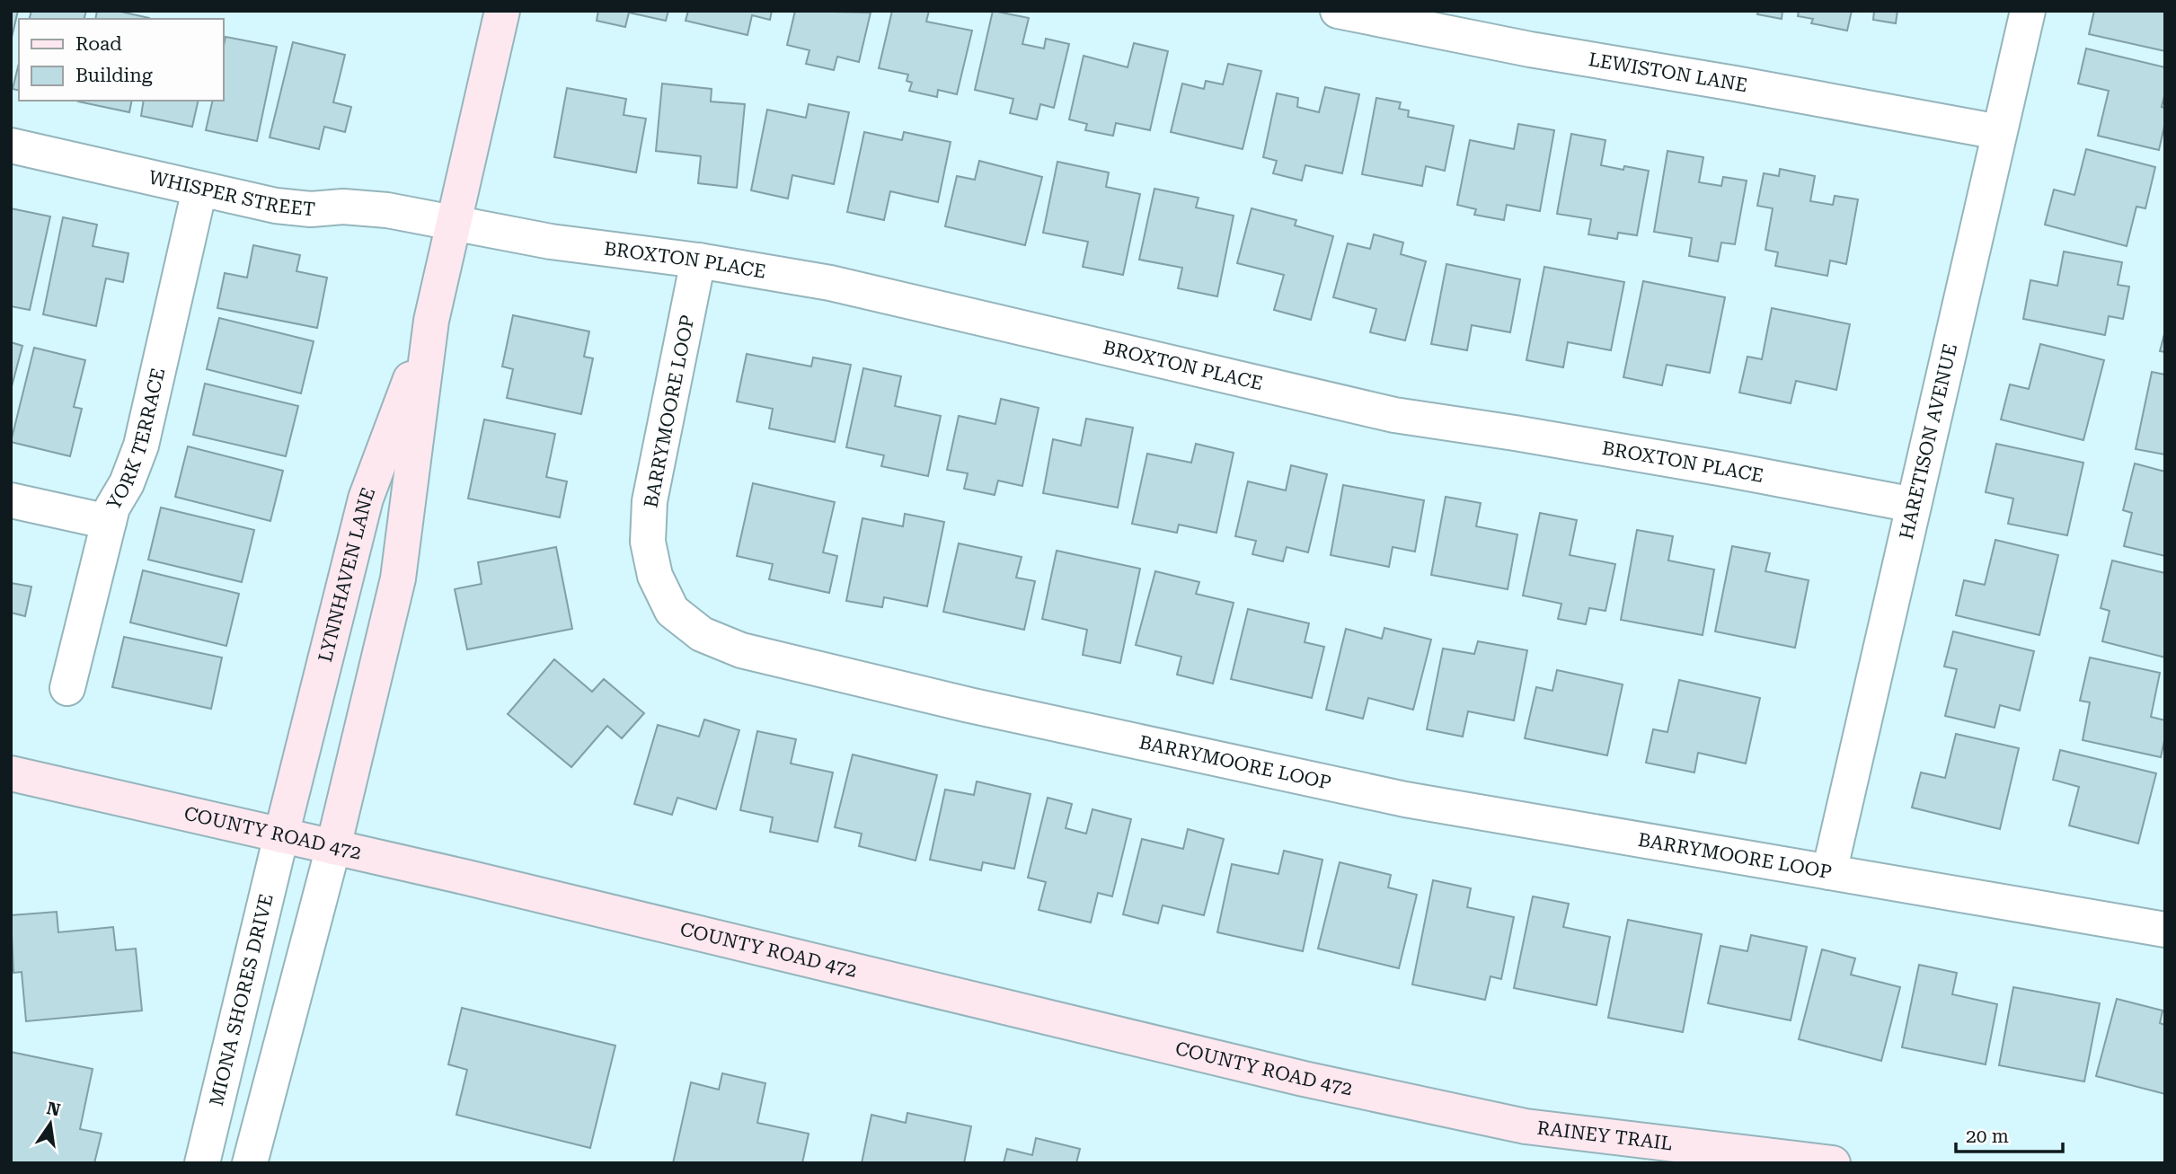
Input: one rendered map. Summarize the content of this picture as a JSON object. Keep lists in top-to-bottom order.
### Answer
{
  "streets": {
    "street": [
      "LEWISTON LANE",
      "WHISPER STREET",
      "BROXTON PLACE",
      "BARRYMOORE LOOP",
      "YORK TERRACE",
      "HARETISON AVENUE",
      "LYNNHAVEN LANE",
      "COUNTY ROAD 472",
      "MIONA SHORES DRIVE",
      "RAINEY TRAIL"
    ]
  },
  "crossings": [
    ["LEWISTON LANE", "HARETISON AVENUE"],
    ["WHISPER STREET", "BROXTON PLACE"],
    ["WHISPER STREET", "YORK TERRACE"],
    ["WHISPER STREET", "LYNNHAVEN LANE"],
    ["BROXTON PLACE", "BARRYMOORE LOOP"],
    ["BROXTON PLACE", "HARETISON AVENUE"],
    ["BROXTON PLACE", "LYNNHAVEN LANE"],
    ["BARRYMOORE LOOP", "HARETISON AVENUE"],
    ["LYNNHAVEN LANE", "COUNTY ROAD 472"],
    ["LYNNHAVEN LANE", "MIONA SHORES DRIVE"],
    ["COUNTY ROAD 472", "MIONA SHORES DRIVE"],
    ["COUNTY ROAD 472", "RAINEY TRAIL"]
  ],
  "legend": ["Road", "Building"],
  "scale_bar": "20 m",
  "north": "top"
}
